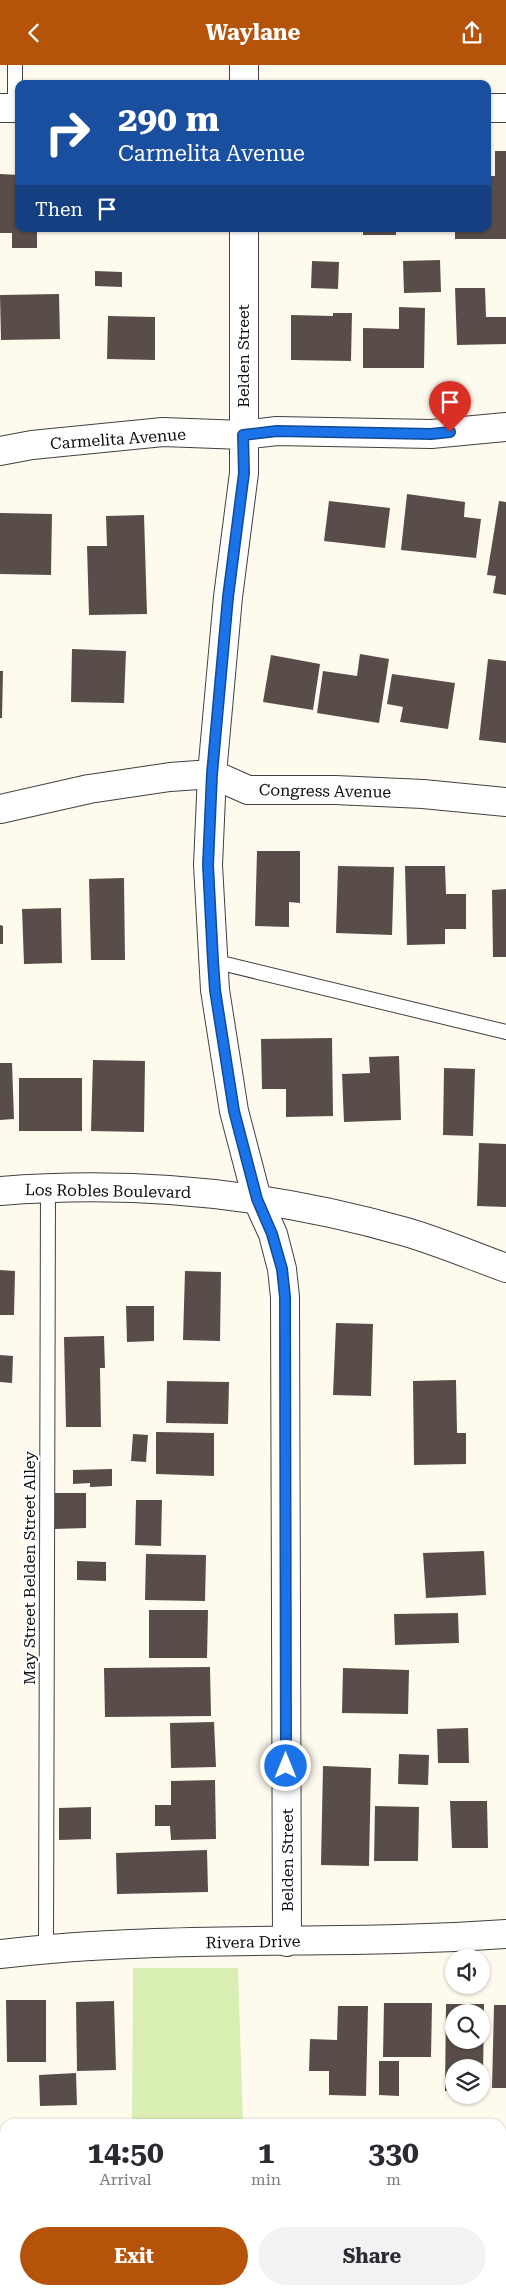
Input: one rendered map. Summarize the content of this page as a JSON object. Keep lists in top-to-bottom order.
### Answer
{
  "streets": {
    "street": [
      "Belden Street",
      "Carmelita Avenue",
      "Congress Avenue",
      "Los Robles Boulevard",
      "Rivera Drive"
    ],
    "lane": ["May Street Belden Street Alley"]
  },
  "crossings": [
    ["Belden Street", "Carmelita Avenue"],
    ["Belden Street", "Congress Avenue"],
    ["Belden Street", "Los Robles Boulevard"],
    ["Belden Street", "Rivera Drive"],
    ["Los Robles Boulevard", "May Street Belden Street Alley"],
    ["May Street Belden Street Alley", "Rivera Drive"]
  ],
  "page": {
    "header": "Waylane",
    "turn": ["290 m", "Carmelita Avenue"],
    "then": "Then",
    "eta": [
      "14:50",
      "Arrival",
      "1",
      "min",
      "330",
      "m"
    ],
    "buttons": ["Exit", "Share"]
  }
}
